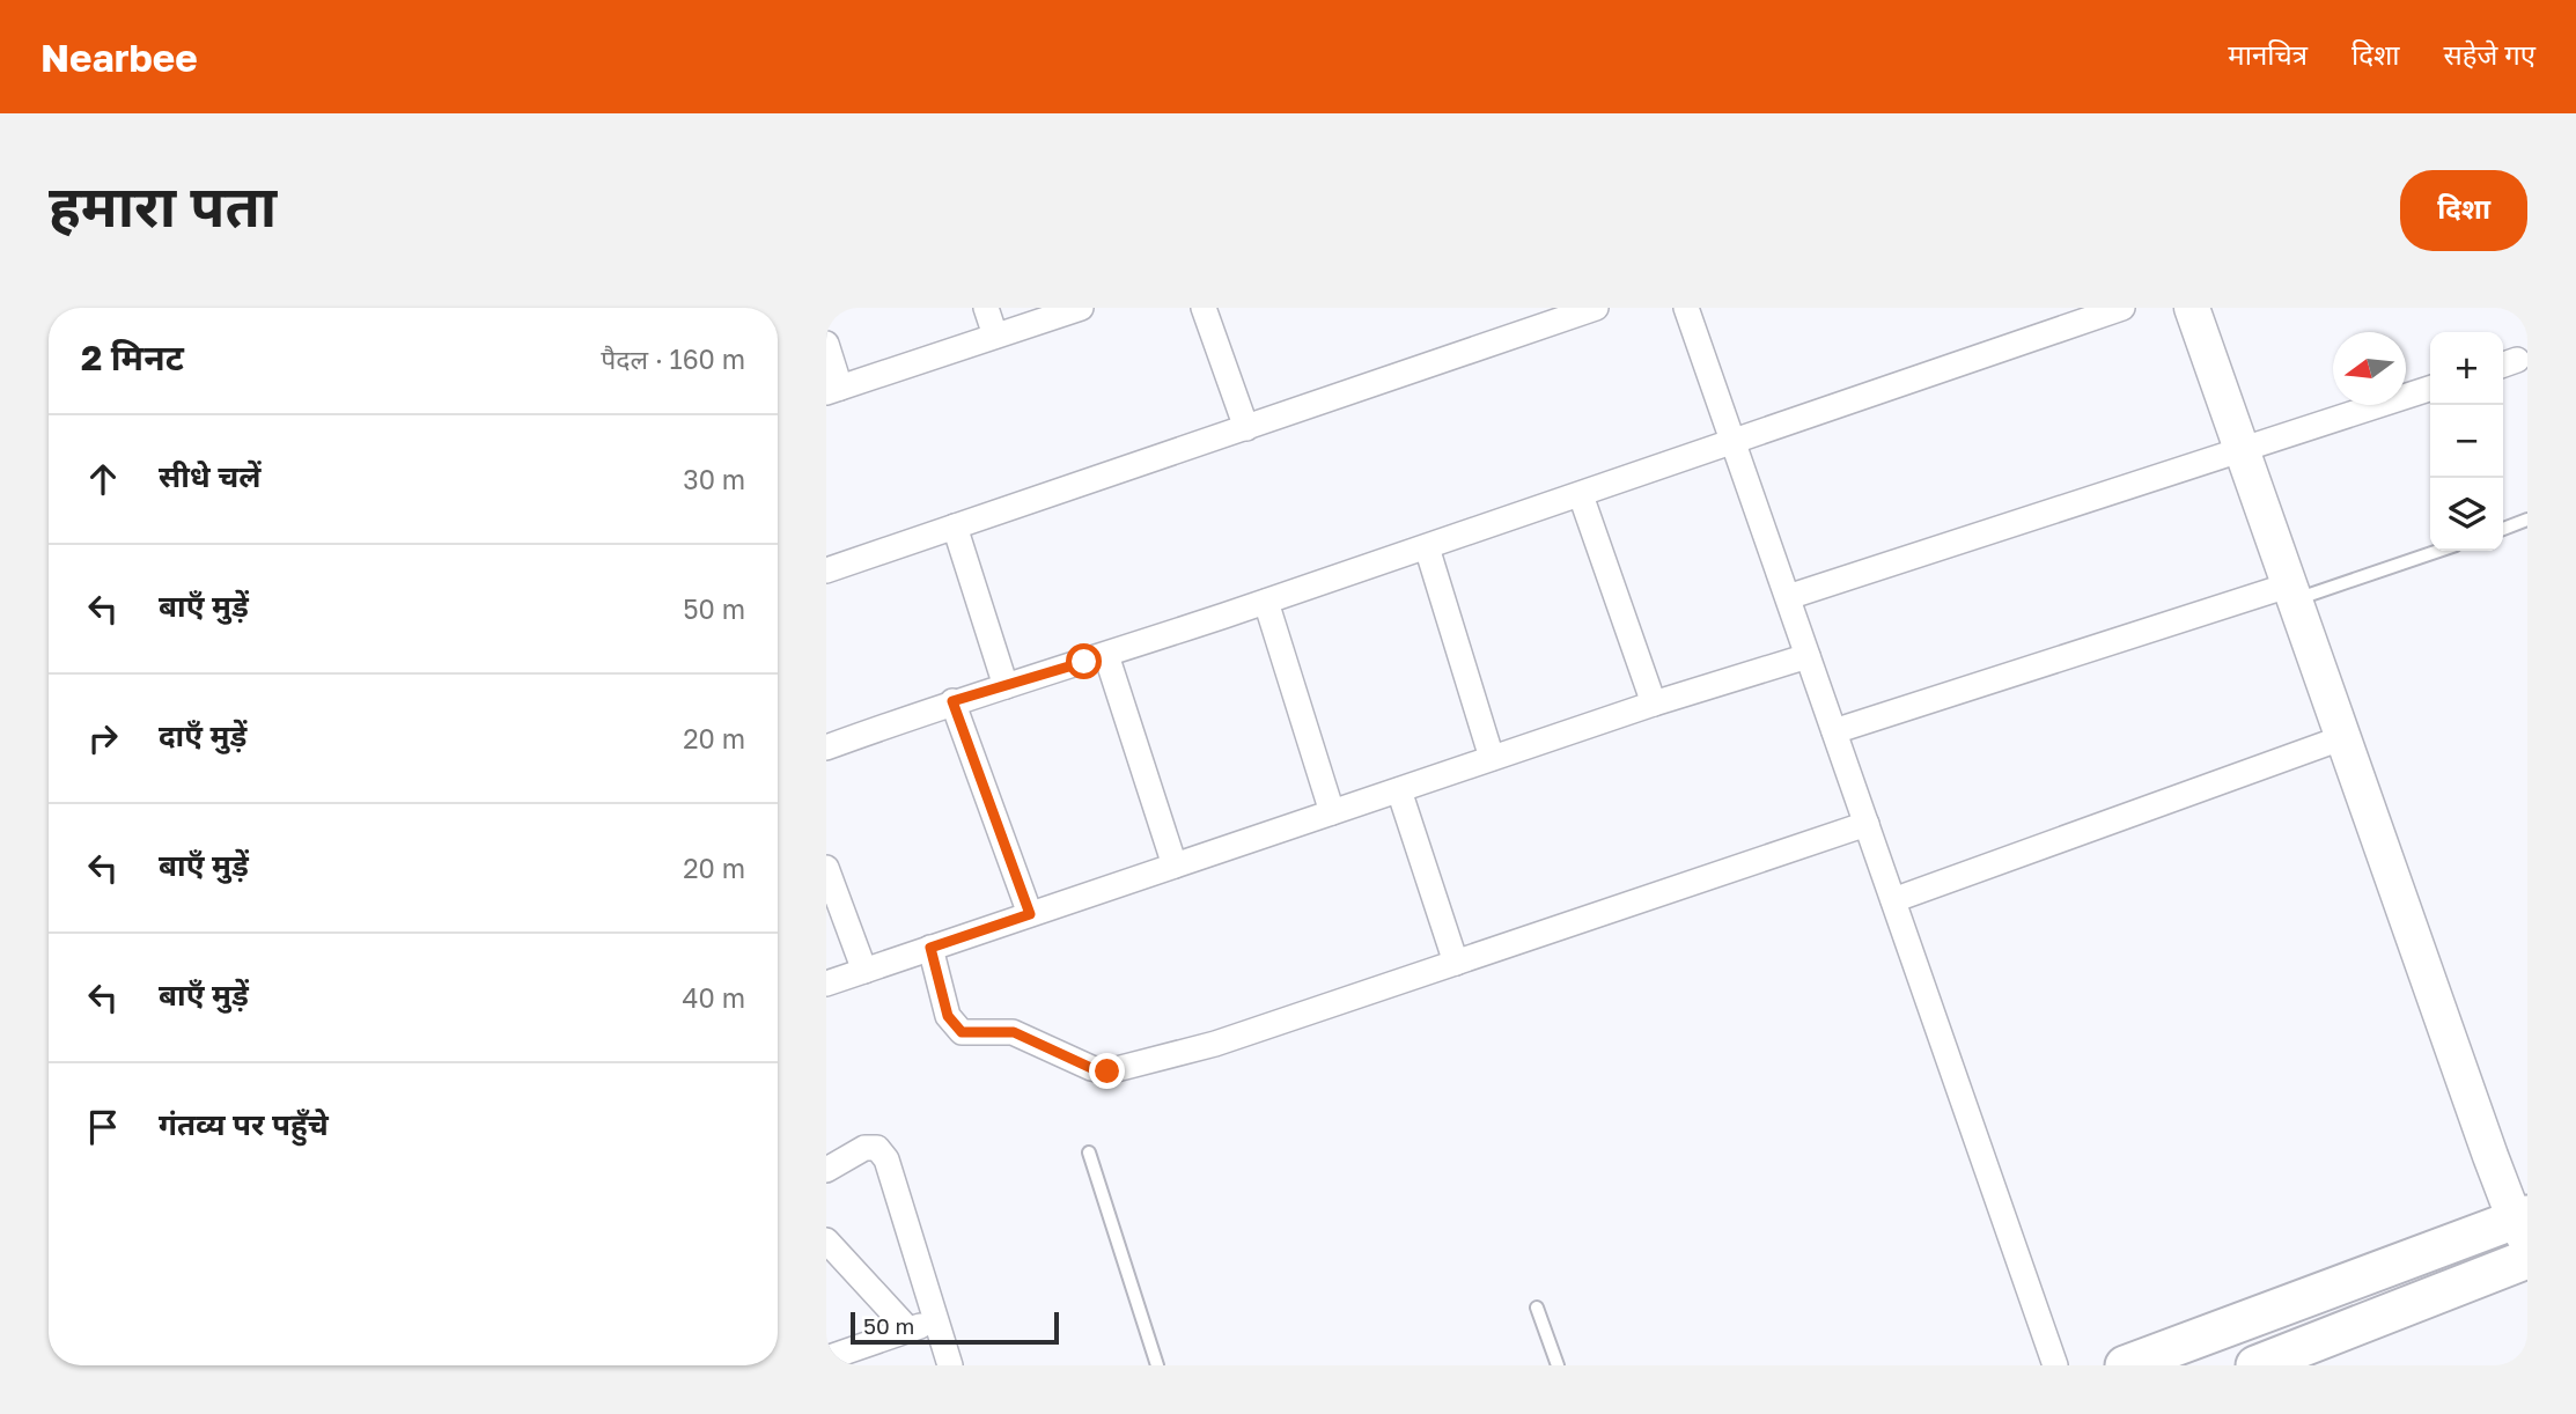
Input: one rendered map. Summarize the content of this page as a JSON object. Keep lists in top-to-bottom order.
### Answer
{
  "scale_bar": "50 m",
  "north": "left",
  "page": {
    "header": "Nearbee",
    "nav": ["मानचित्र", "दिशा", "सहेजे गए"],
    "buttons": "दिशा",
    "title": "हमारा पता",
    "heading": ["2 मिनट", "पैदल · 160 m"],
    "map_buttons": ["+", "−"],
    "list": [
      ["सीधे चलें", "30 m"],
      ["बाएँ मुड़ें", "50 m"],
      ["दाएँ मुड़ें", "20 m"],
      ["बाएँ मुड़ें", "20 m"],
      ["बाएँ मुड़ें", "40 m"],
      "गंतव्य पर पहुँचे"
    ],
    "scale": "50 m"
  }
}
